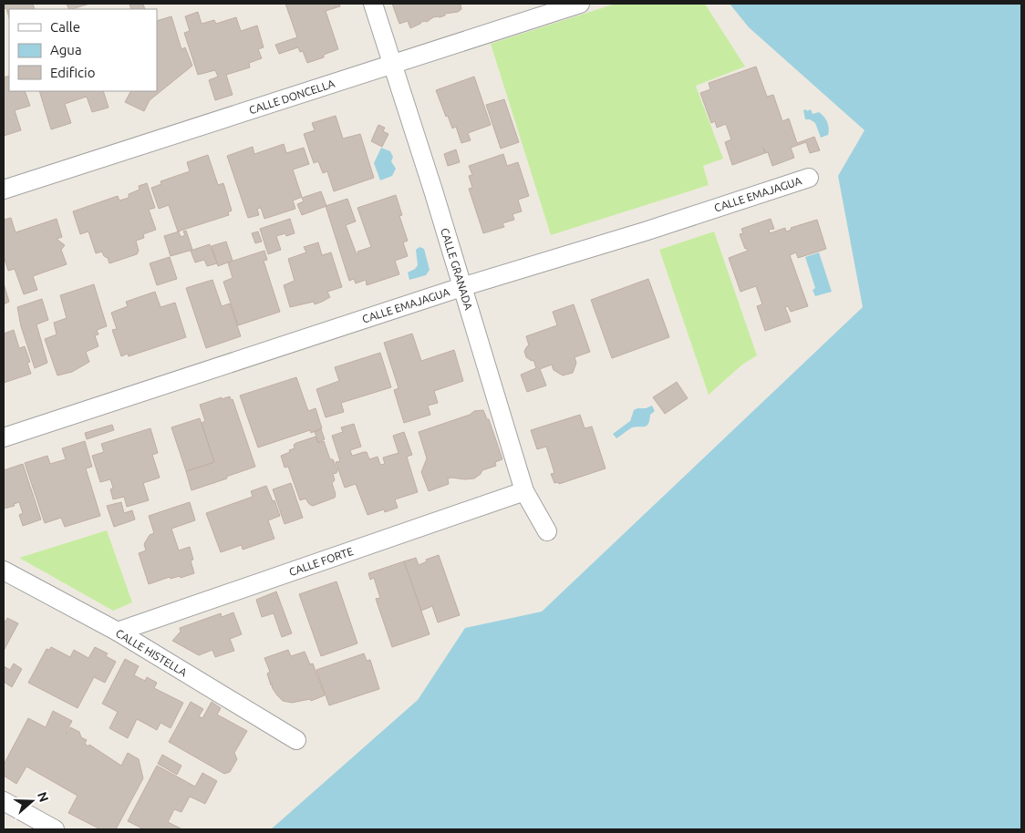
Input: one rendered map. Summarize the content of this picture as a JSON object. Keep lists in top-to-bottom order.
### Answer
{
  "streets": {
    "street": [
      "CALLE DONCELLA",
      "CALLE EMAJAGUA",
      "CALLE GRANADA",
      "CALLE FORTE",
      "CALLE HISTELLA"
    ]
  },
  "crossings": [
    ["CALLE DONCELLA", "CALLE GRANADA"],
    ["CALLE EMAJAGUA", "CALLE GRANADA"],
    ["CALLE GRANADA", "CALLE FORTE"],
    ["CALLE FORTE", "CALLE HISTELLA"]
  ],
  "legend": ["Calle", "Agua", "Edificio"],
  "north": "right"
}
